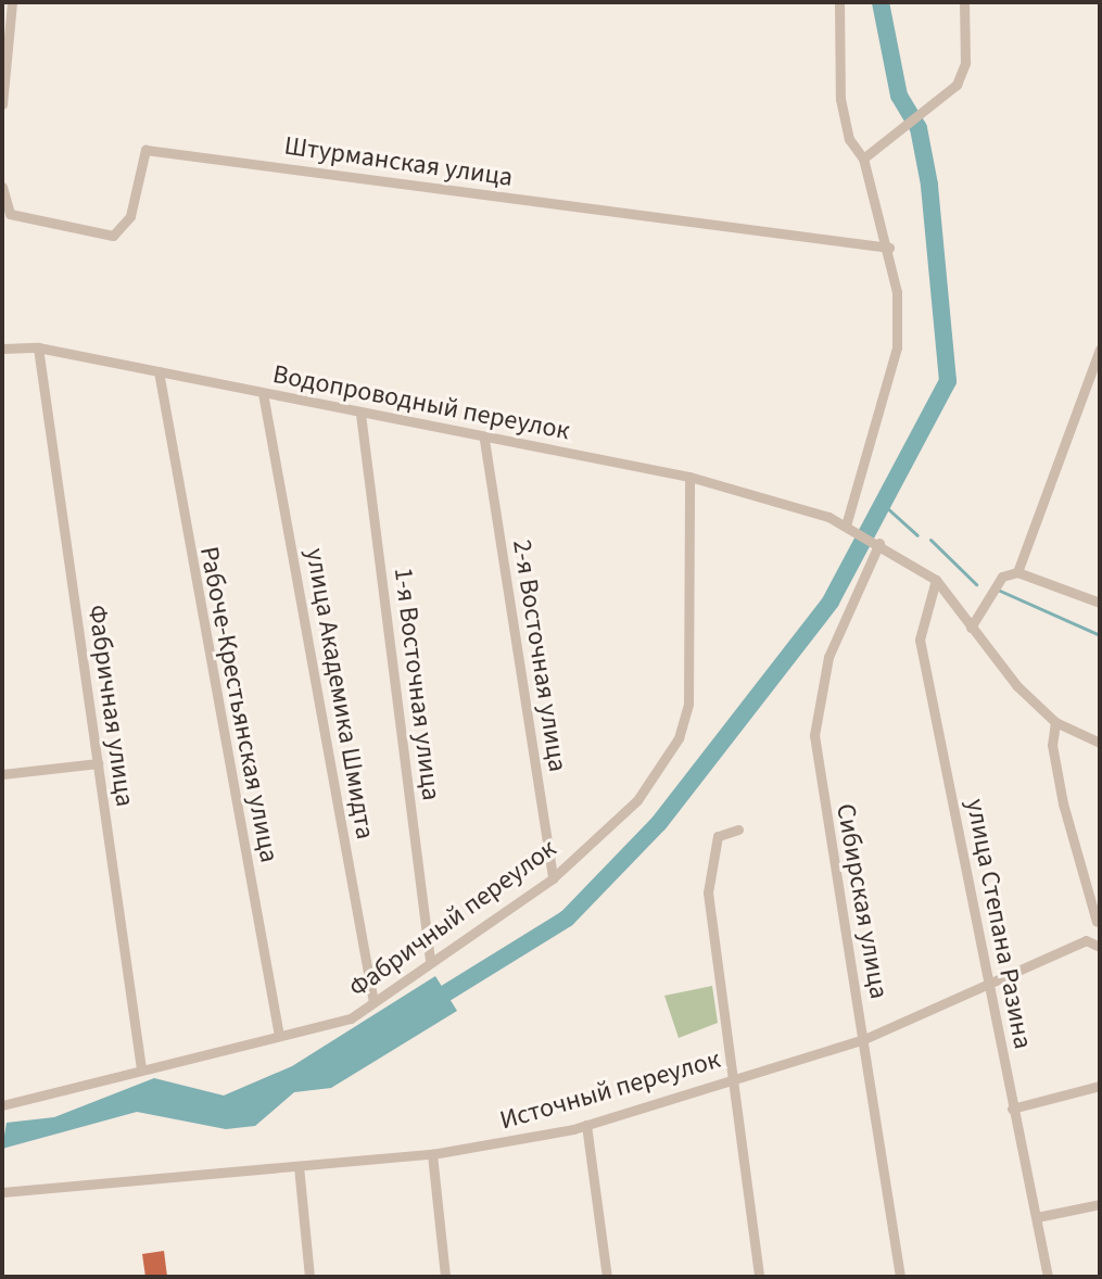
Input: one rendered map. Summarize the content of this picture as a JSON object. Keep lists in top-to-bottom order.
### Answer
{
  "streets": {
    "street": [
      "Штурманская улица",
      "Водопроводный переулок",
      "2-я Восточная улица",
      "1-я Восточная улица",
      "улица Академика Шмидта",
      "Рабоче-Крестьянская улица",
      "Фабричная улица",
      "Сибирская улица",
      "Фабричный переулок",
      "улица Степана Разина",
      "Источный переулок"
    ]
  },
  "crossings": [
    ["Водопроводный переулок", "2-я Восточная улица"],
    ["Водопроводный переулок", "1-я Восточная улица"],
    ["Водопроводный переулок", "улица Академика Шмидта"],
    ["Водопроводный переулок", "Рабоче-Крестьянская улица"],
    ["Водопроводный переулок", "Фабричная улица"],
    ["Водопроводный переулок", "Сибирская улица"],
    ["Водопроводный переулок", "Фабричный переулок"],
    ["Водопроводный переулок", "улица Степана Разина"],
    ["2-я Восточная улица", "Фабричный переулок"],
    ["1-я Восточная улица", "Фабричный переулок"],
    ["улица Академика Шмидта", "Фабричный переулок"],
    ["Рабоче-Крестьянская улица", "Фабричный переулок"],
    ["Фабричная улица", "Фабричный переулок"],
    ["Сибирская улица", "Источный переулок"],
    ["улица Степана Разина", "Источный переулок"]
  ]
}
